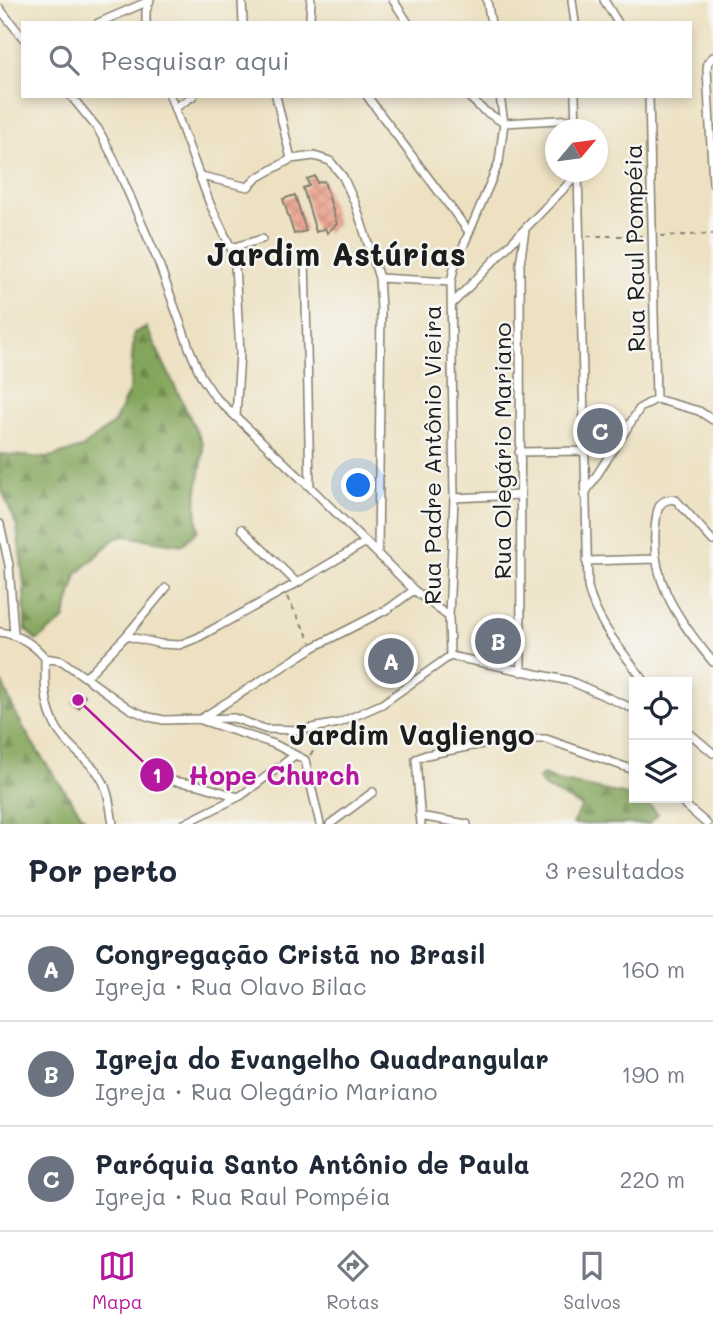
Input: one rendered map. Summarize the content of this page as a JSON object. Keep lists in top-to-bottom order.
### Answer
{
  "streets": {
    "street": ["Rua Raul Pompéia", "Rua Olegário Mariano", "Rua Padre Antônio Vieira"]
  },
  "districts": ["Jardim Astúrias", "Jardim Vagliengo"],
  "places": ["Hope Church"],
  "north": "top right",
  "page": {
    "search": "Pesquisar aqui",
    "pins": ["C", "B", "A"],
    "heading": ["Por perto", "3 resultados"],
    "list": [
      {
        "mark": "A",
        "name": "Congregação Cristã no Brasil",
        "note": "Igreja · Rua Olavo Bilac",
        "value": "160 m"
      },
      {
        "mark": "B",
        "name": "Igreja do Evangelho Quadrangular",
        "note": "Igreja · Rua Olegário Mariano",
        "value": "190 m"
      },
      {
        "mark": "C",
        "name": "Paróquia Santo Antônio de Paula",
        "note": "Igreja · Rua Raul Pompéia",
        "value": "220 m"
      }
    ],
    "nav": ["Mapa", "Rotas", "Salvos"]
  }
}
